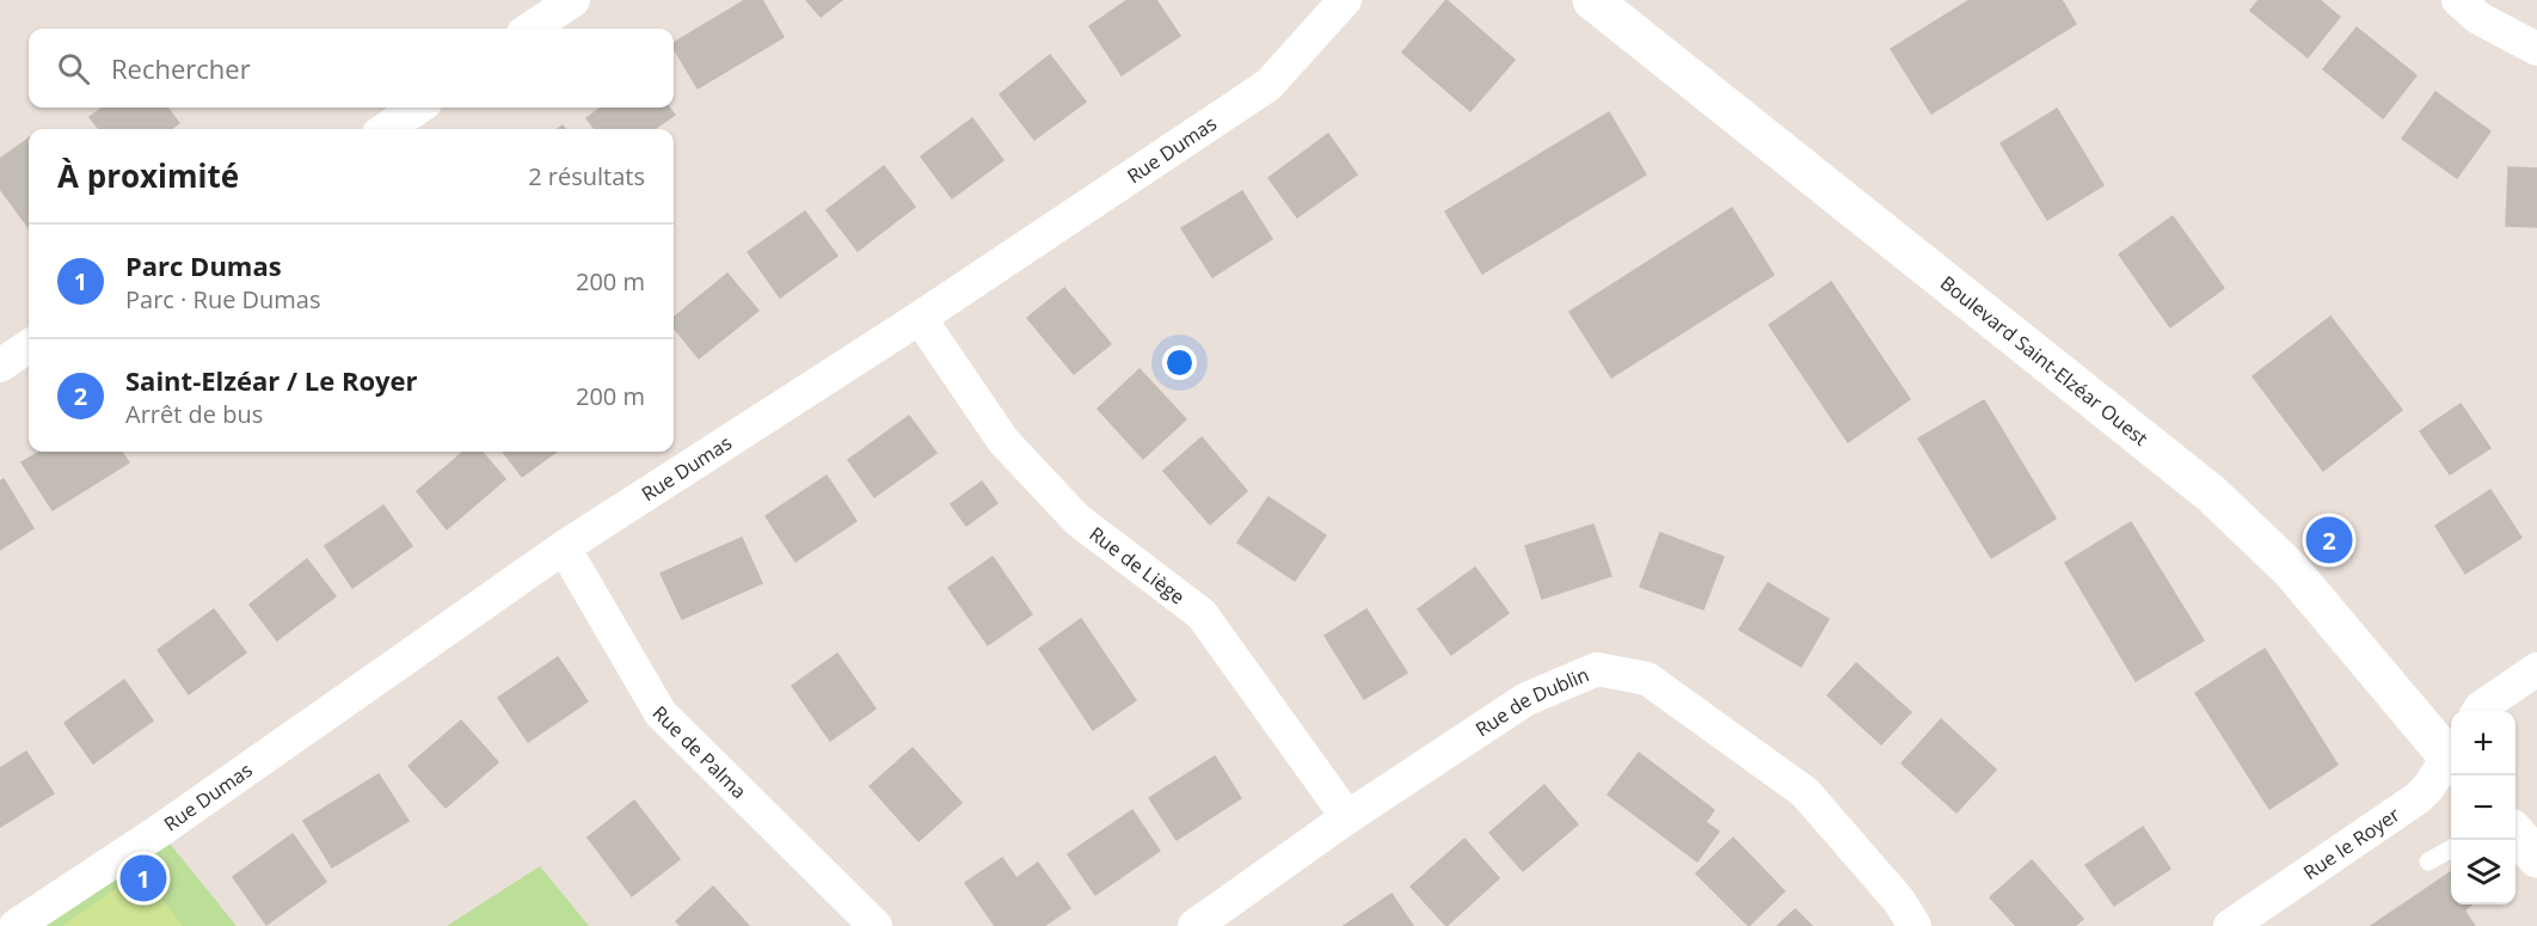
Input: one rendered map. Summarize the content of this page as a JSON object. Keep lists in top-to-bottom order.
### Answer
{
  "streets": {
    "street": [
      "Rue Dumas",
      "Boulevard Saint-Elzéar Ouest",
      "Rue de Liège",
      "Rue de Dublin",
      "Rue de Palma",
      "Rue le Royer"
    ]
  },
  "crossings": [
    ["Rue Dumas", "Rue de Liège"],
    ["Rue Dumas", "Rue de Palma"],
    ["Rue de Liège", "Rue de Dublin"]
  ],
  "page": {
    "search": "Rechercher",
    "heading": ["À proximité", "2 résultats"],
    "list": [
      {
        "mark": "1",
        "name": "Parc Dumas",
        "note": "Parc · Rue Dumas",
        "value": "200 m"
      },
      {
        "mark": "2",
        "name": "Saint-Elzéar / Le Royer",
        "note": "Arrêt de bus",
        "value": "200 m"
      }
    ],
    "pins": ["2", "1"],
    "map_buttons": ["+", "−"]
  }
}
